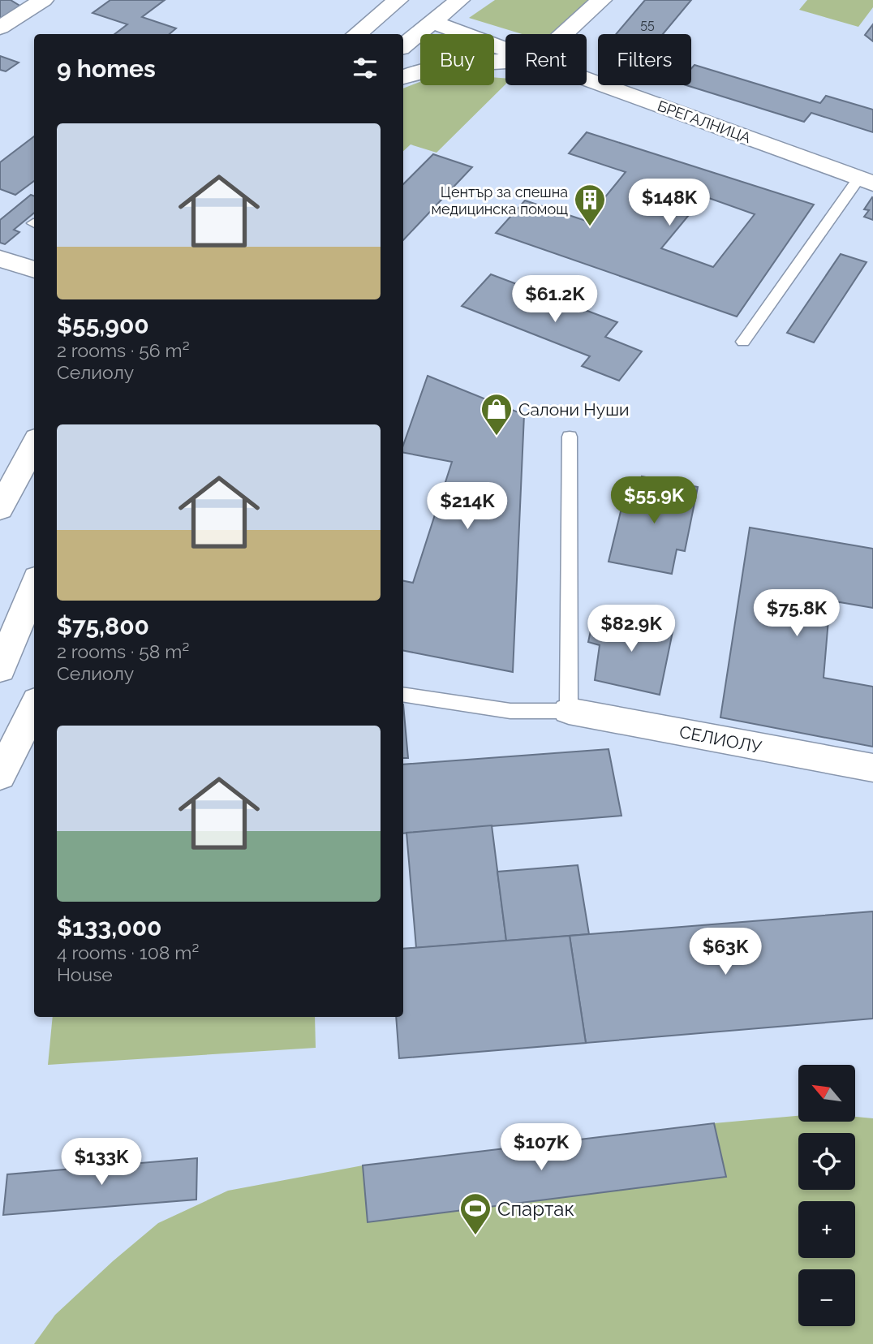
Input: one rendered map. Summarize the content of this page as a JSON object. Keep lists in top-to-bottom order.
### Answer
{
  "streets": {
    "main road": ["БРЕГАЛНИЦА", "СЕЛИОЛУ"]
  },
  "places": {
    "building": ["Център за спешна медицинска помощ"],
    "shop": ["Салони Нуши"],
    "sports": ["Спартак"]
  },
  "house_numbers": ["55"],
  "north": "top left",
  "page": {
    "chip": ["Buy", "Rent", "Filters"],
    "heading": "9 homes",
    "list": [
      {
        "name": "$55,900",
        "note": "2 rooms · 56 m² · Селиолу"
      },
      {
        "name": "$75,800",
        "note": "2 rooms · 58 m² · Селиолу"
      },
      {
        "name": "$133,000",
        "note": "4 rooms · 108 m² · House"
      }
    ],
    "price": [
      "$148K",
      "$61.2K",
      "$55.9K",
      "$214K",
      "$75.8K",
      "$82.9K",
      "$63K",
      "$107K",
      "$133K"
    ],
    "map_buttons": ["+", "−"]
  }
}
